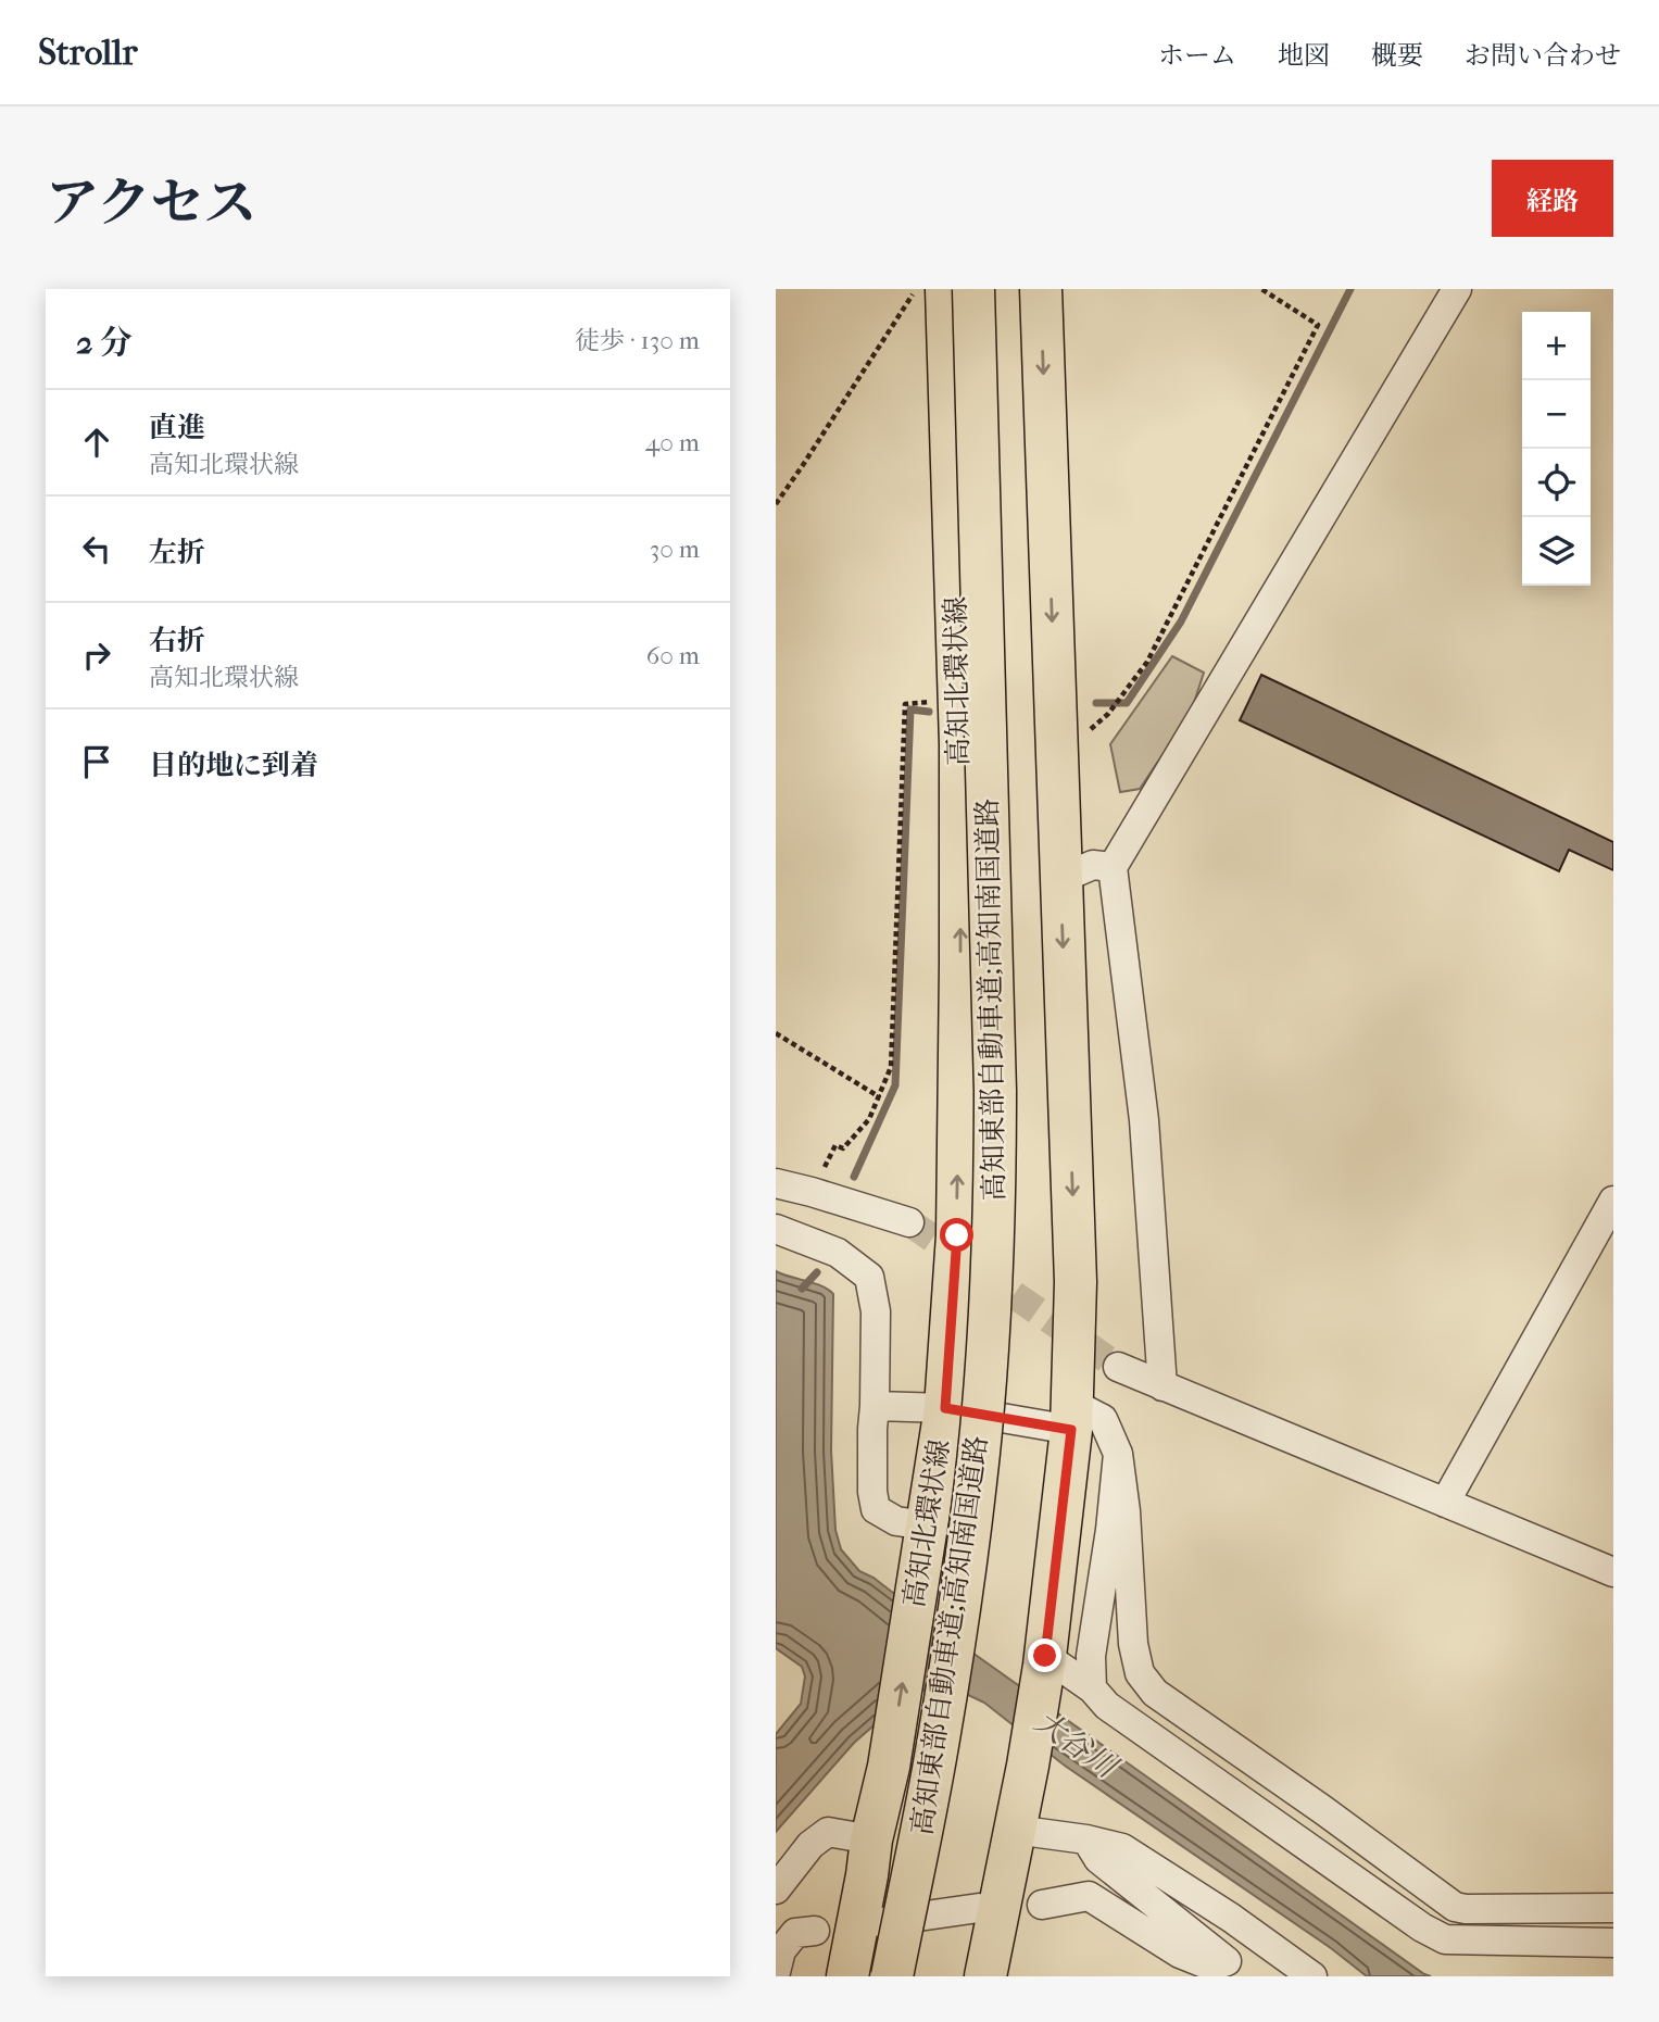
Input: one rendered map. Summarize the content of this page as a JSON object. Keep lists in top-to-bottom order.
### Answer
{
  "streets": {
    "main road": ["高知北環状線", "高知東部自動車道;高知南国道路"]
  },
  "water": ["大谷川"],
  "page": {
    "header": "Strollr",
    "nav": [
      "ホーム",
      "地図",
      "概要",
      "お問い合わせ"
    ],
    "title": "アクセス",
    "buttons": "経路",
    "heading": ["2 分", "徒歩 · 130 m"],
    "map_buttons": ["+", "−"],
    "list": [
      ["直進", "高知北環状線", "40 m"],
      ["左折", "30 m"],
      ["右折", "高知北環状線", "60 m"],
      "目的地に到着"
    ]
  }
}
